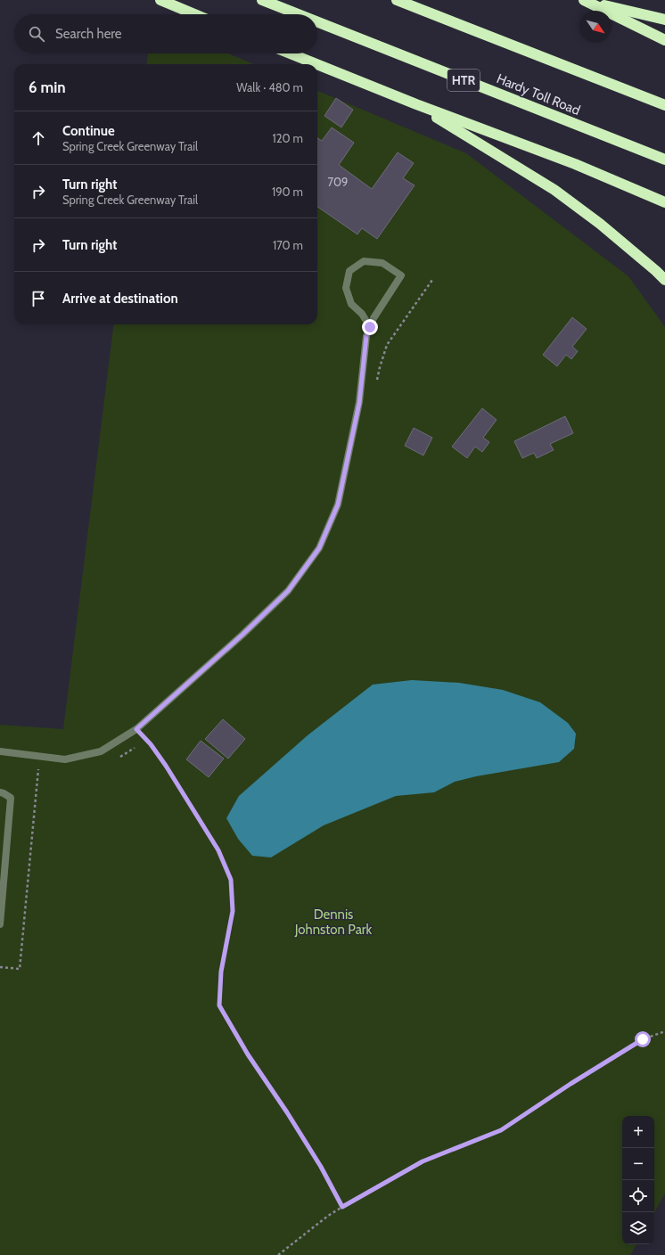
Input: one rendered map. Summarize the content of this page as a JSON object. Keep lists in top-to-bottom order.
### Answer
{
  "streets": {
    "highway": ["HTR", "Hardy Toll Road"]
  },
  "parks": ["Dennis Johnston Park"],
  "house_numbers": ["709"],
  "north": "bottom right",
  "page": {
    "search": "Search here",
    "heading": ["6 min", "Walk · 480 m"],
    "list": [
      ["Continue", "Spring Creek Greenway Trail", "120 m"],
      ["Turn right", "Spring Creek Greenway Trail", "190 m"],
      ["Turn right", "170 m"],
      "Arrive at destination"
    ],
    "map_buttons": ["+", "−"]
  }
}
